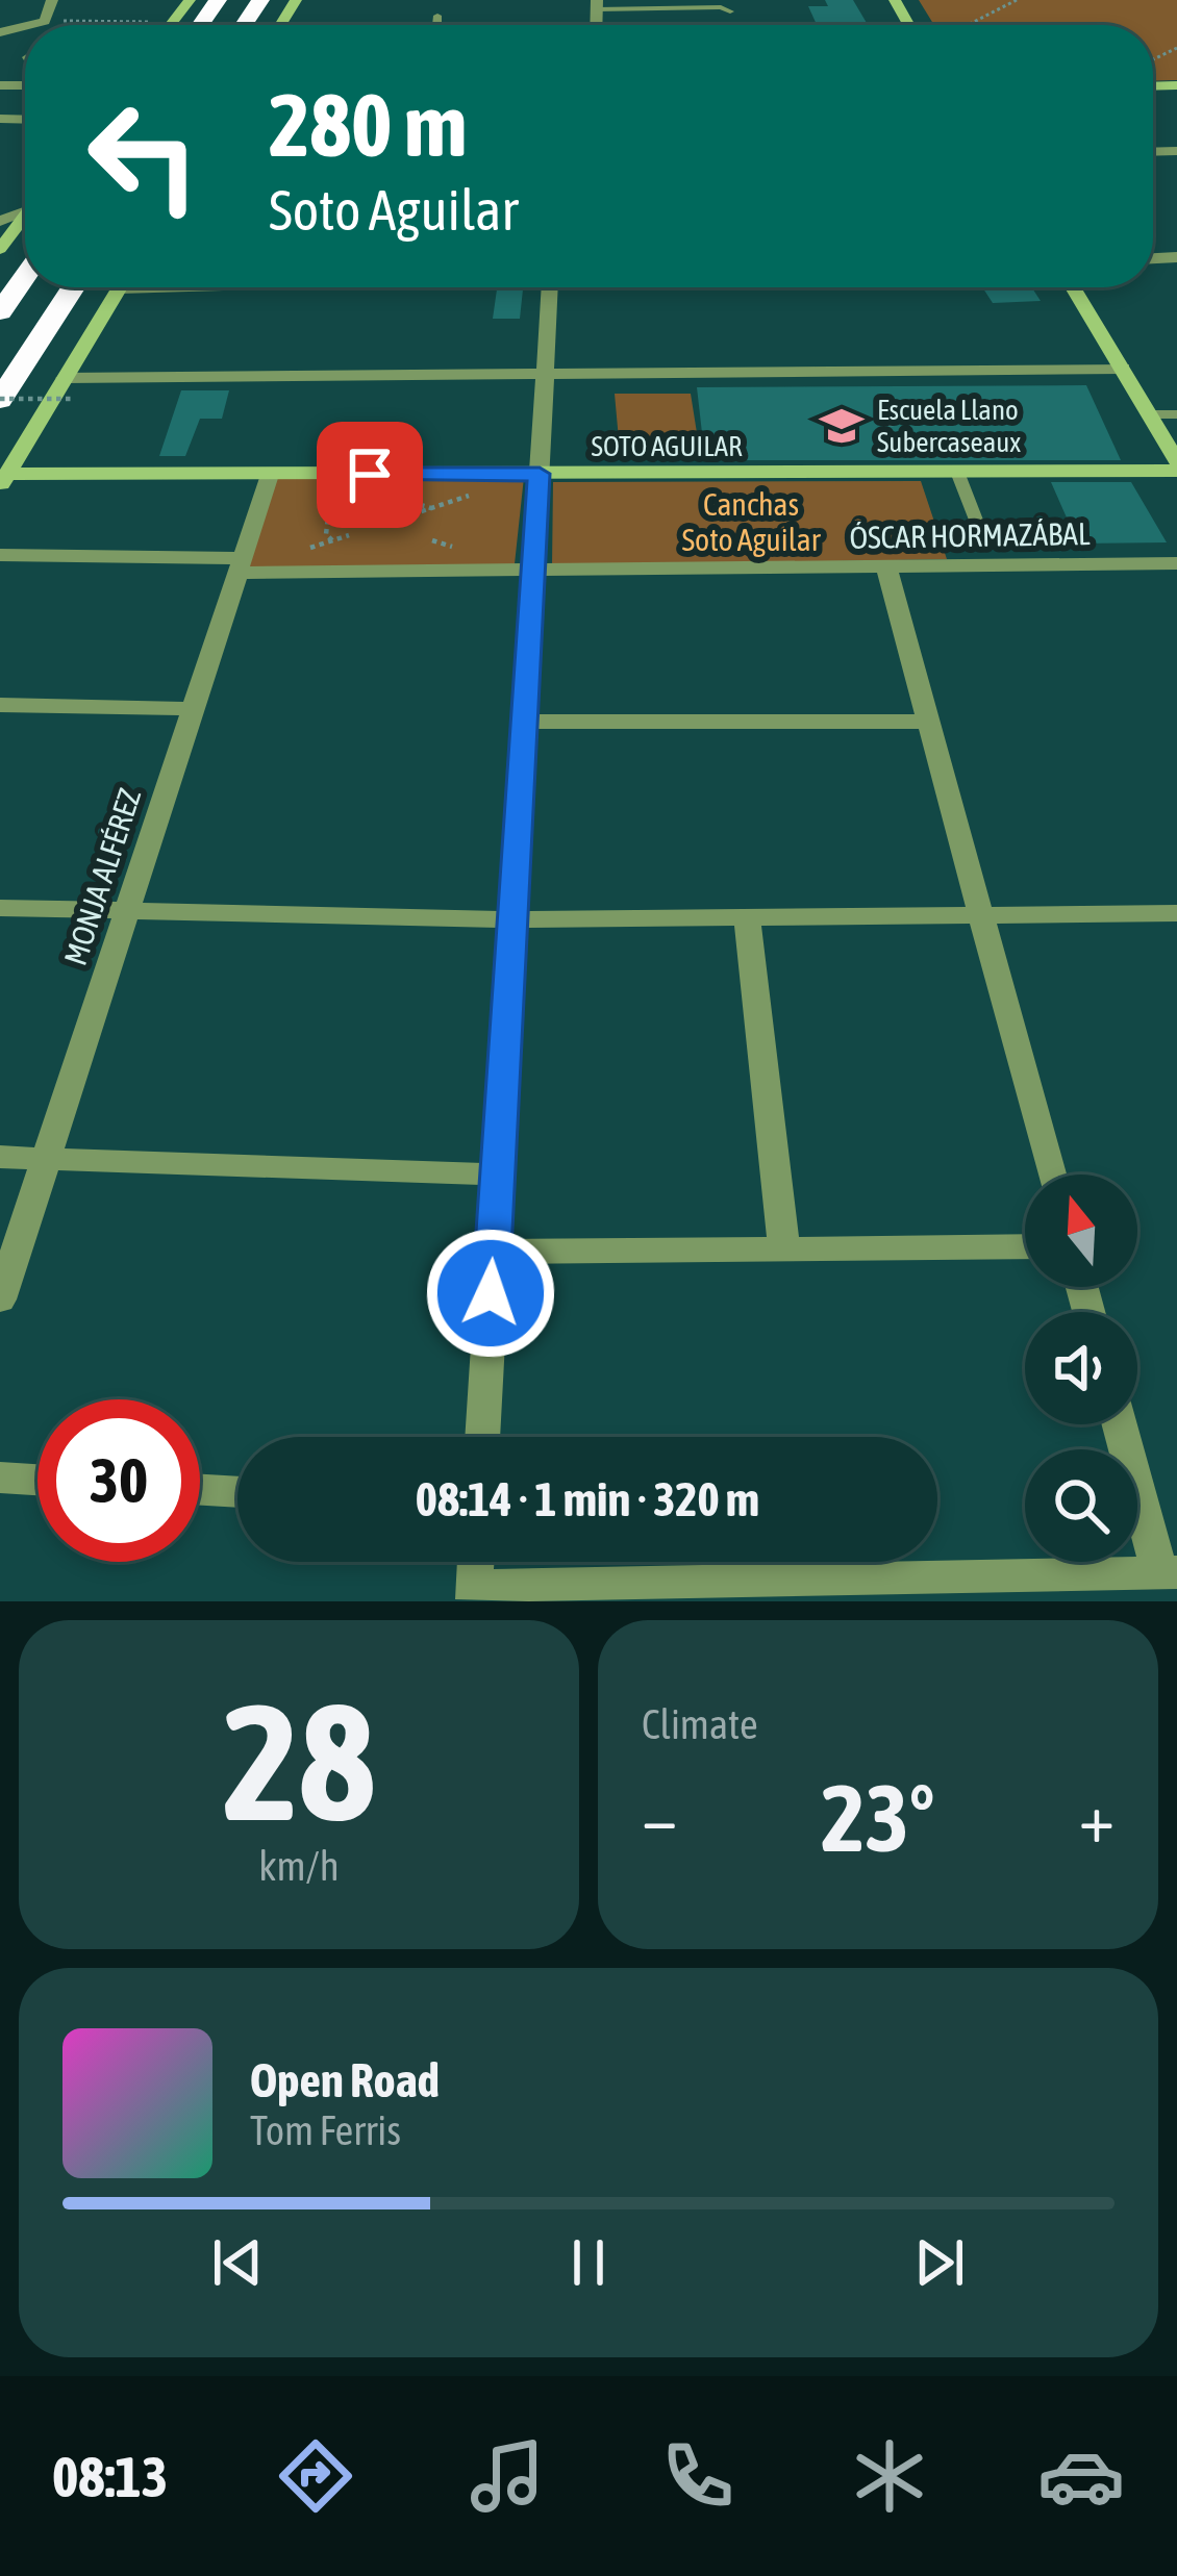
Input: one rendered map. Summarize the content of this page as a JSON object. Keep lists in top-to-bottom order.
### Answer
{
  "streets": {
    "street": ["SOTO AGUILAR", "ÓSCAR HORMAZÁBAL", "MONJA ALFÉREZ"]
  },
  "crossings": [
    ["SOTO AGUILAR", "MONJA ALFÉREZ"],
    ["ÓSCAR HORMAZÁBAL", "MONJA ALFÉREZ"]
  ],
  "parks": ["Canchas Soto Aguilar"],
  "places": {
    "school or university": ["Escuela Llano Subercaseaux"]
  },
  "north": "top",
  "page": {
    "turn": ["280 m", "Soto Aguilar"],
    "limit": "30",
    "trip": "08:14 · 1 min · 320 m",
    "tile": [
      ["28", "km/h"],
      "Climate"
    ],
    "heat": ["−", "23°", "+"],
    "song": ["Open Road", "Tom Ferris"],
    "tabs": "08:13"
  }
}
